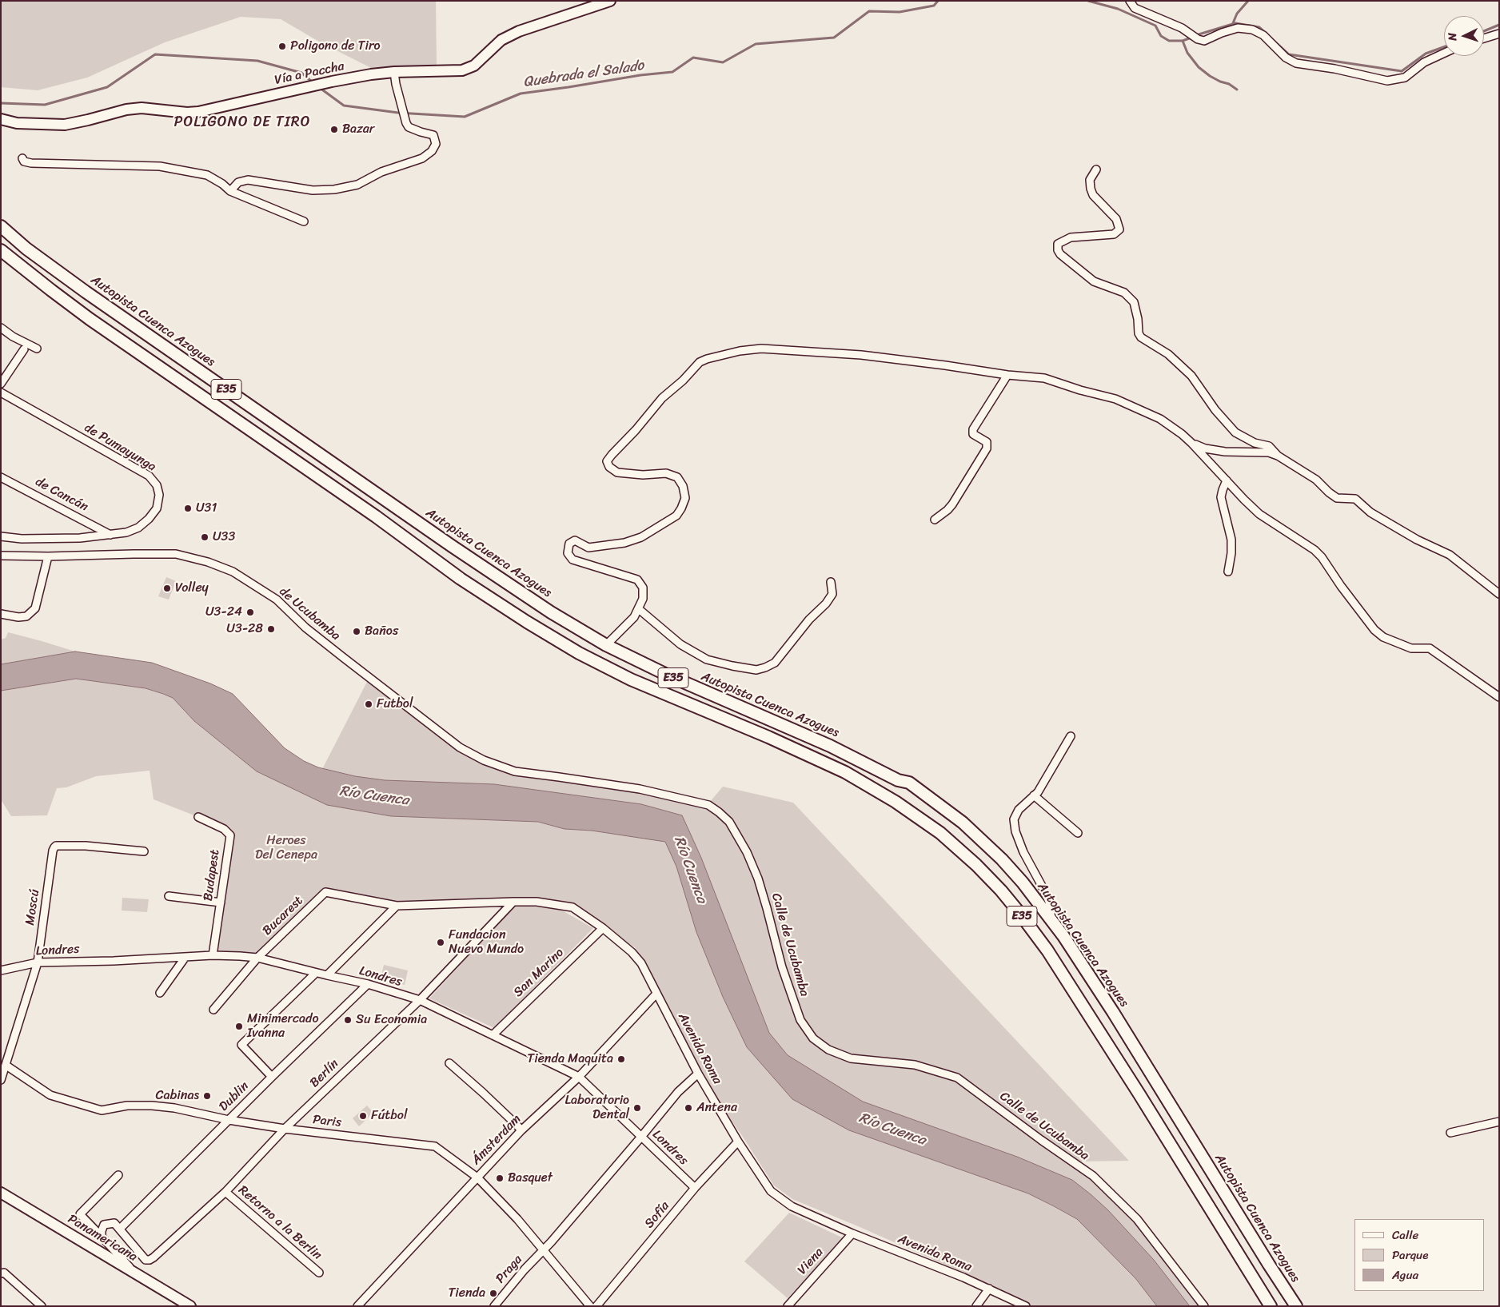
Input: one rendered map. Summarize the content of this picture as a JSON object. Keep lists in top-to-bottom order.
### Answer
{
  "streets": {
    "highway": ["Autopista Cuenca Azogues", "E35"],
    "main road": ["Vía a Paccha", "Panamericana"],
    "street": [
      "de Pumayunga",
      "de Cancán",
      "de Ucubamba",
      "Budapest",
      "Moscú",
      "Bucarest",
      "Calle de Ucubamba",
      "Londres",
      "San Marino",
      "Avenida Roma",
      "Berlín",
      "Dublin",
      "Paris",
      "Ámsterdam",
      "Sofía",
      "Retorno a la Berlin",
      "Viena",
      "Praga"
    ]
  },
  "crossings": [
    ["de Pumayunga", "de Cancán"],
    ["de Ucubamba", "Calle de Ucubamba"],
    ["Budapest", "Londres"],
    ["Moscú", "Londres"],
    ["Moscú", "Paris"],
    ["Bucarest", "Londres"],
    ["Bucarest", "Avenida Roma"],
    ["Londres", "San Marino"],
    ["Londres", "Berlín"],
    ["Londres", "Dublin"],
    ["Londres", "Ámsterdam"],
    ["Londres", "Sofía"],
    ["Londres", "Praga"],
    ["San Marino", "Avenida Roma"],
    ["Avenida Roma", "Berlín"],
    ["Avenida Roma", "Ámsterdam"],
    ["Avenida Roma", "Sofía"],
    ["Avenida Roma", "Viena"],
    ["Avenida Roma", "Praga"],
    ["Berlín", "Dublin"],
    ["Berlín", "Paris"],
    ["Berlín", "Retorno a la Berlin"],
    ["Dublin", "Paris"],
    ["Paris", "Ámsterdam"],
    ["Paris", "Praga"]
  ],
  "districts": ["POLIGONO DE TIRO"],
  "water": ["Quebrada el Salado", "Río Cuenca"],
  "parks": ["Heroes Del Cenepa"],
  "places": [
    "Poligono de Tiro",
    "Bazar",
    "U31",
    "U33",
    "Volley",
    "U3-24",
    "U3-28",
    "Baños",
    "Futbol",
    "Fundacion Nuevo Mundo",
    "Su Economia",
    "Minimercado Ivanna",
    "Tienda Maquita",
    "Cabinas",
    "Laboratorio Dental",
    "Antena",
    "Fútbol",
    "Basquet",
    "Tienda"
  ],
  "legend": ["Calle", "Parque", "Agua"],
  "north": "left"
}
